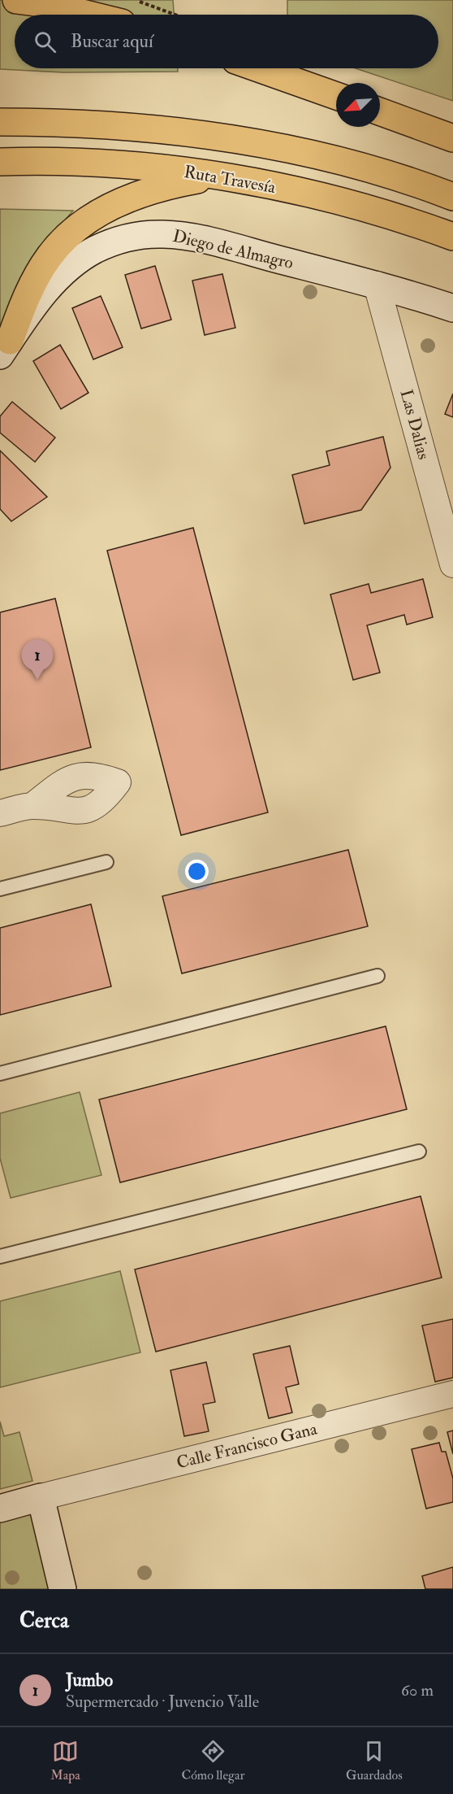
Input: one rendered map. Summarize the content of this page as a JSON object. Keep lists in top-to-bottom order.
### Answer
{
  "streets": {
    "highway": ["Ruta Travesía"],
    "street": ["Diego de Almagro", "Las Dalias", "Calle Francisco Gana"]
  },
  "crossings": [
    ["Diego de Almagro", "Las Dalias"]
  ],
  "north": "bottom left",
  "page": {
    "search": "Buscar aquí",
    "pins": "1",
    "heading": "Cerca",
    "list": [
      {
        "mark": "1",
        "name": "Jumbo",
        "note": "Supermercado · Juvencio Valle",
        "value": "60 m"
      }
    ],
    "nav": ["Mapa", "Cómo llegar", "Guardados"]
  }
}
